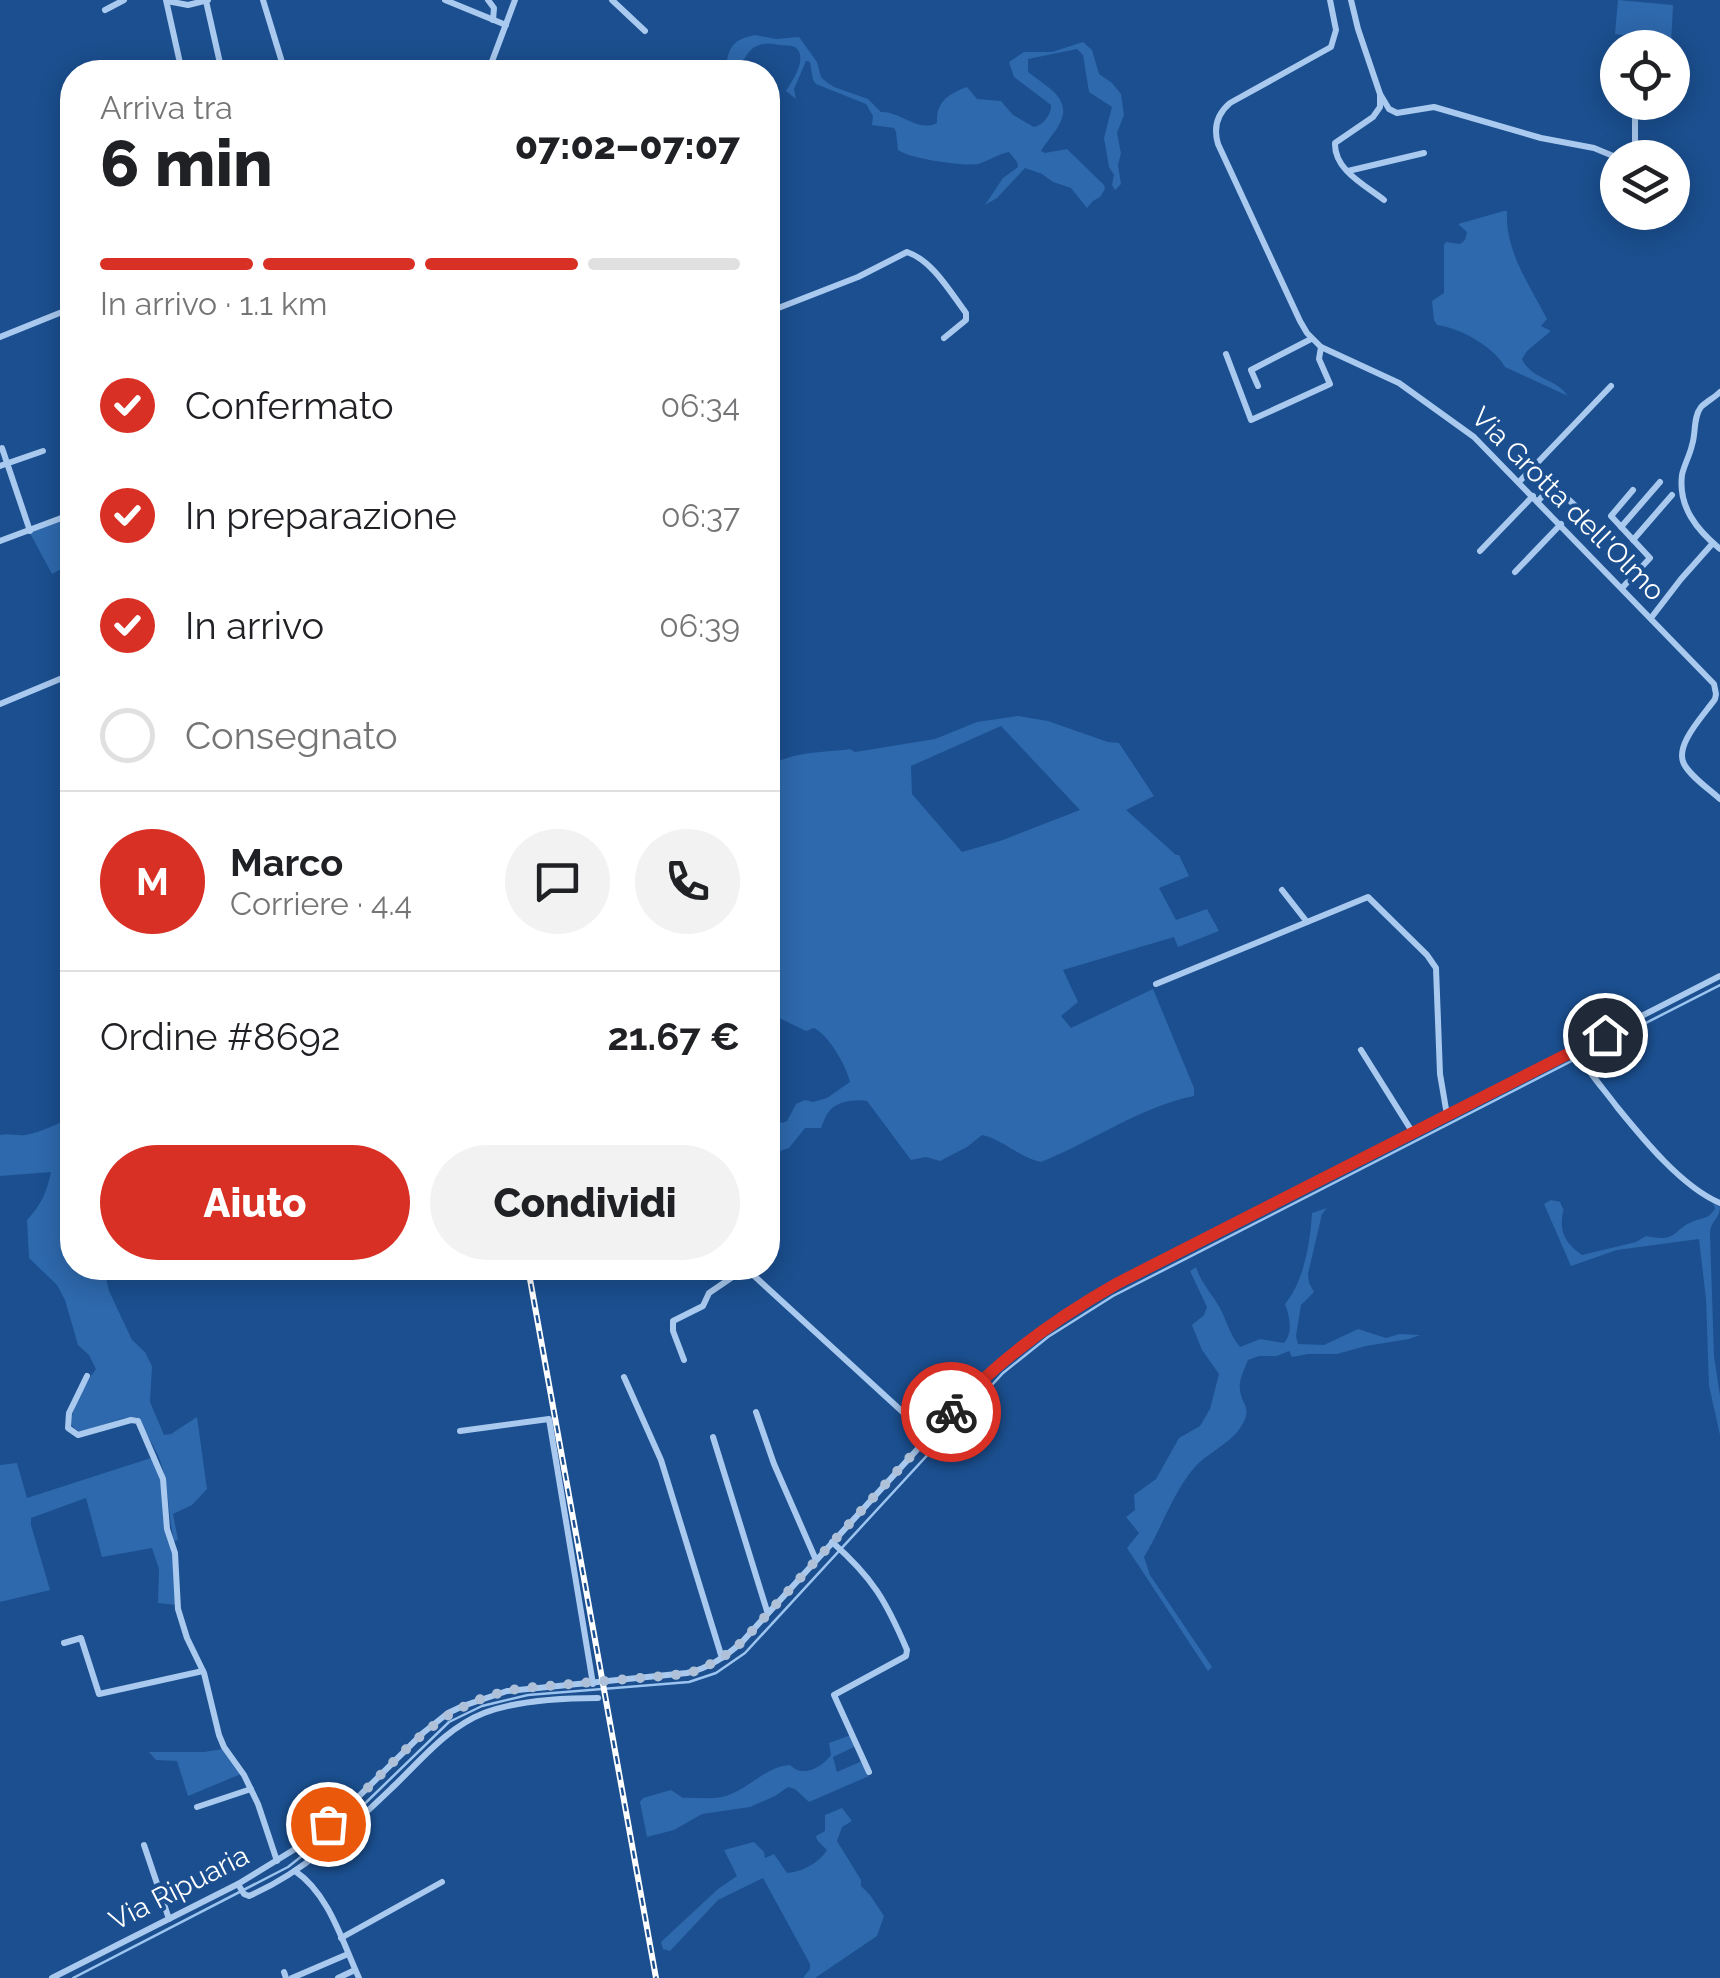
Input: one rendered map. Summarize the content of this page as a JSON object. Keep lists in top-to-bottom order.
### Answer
{
  "streets": {
    "street": ["Via Grotta dell'Olmo", "Via Ripuaria"]
  },
  "page": {
    "heading": ["6 min", "Arriva tra", "07:02–07:07"],
    "panel": [
      "Marco",
      "Corriere · 4.4",
      "Ordine #8692",
      "21.67 €"
    ],
    "bar": "In arrivo · 1.1 km",
    "list": [
      ["Confermato", "06:34"],
      ["In preparazione", "06:37"],
      ["In arrivo", "06:39"],
      "Consegnato"
    ],
    "round": "M",
    "buttons": ["Aiuto", "Condividi"]
  }
}
